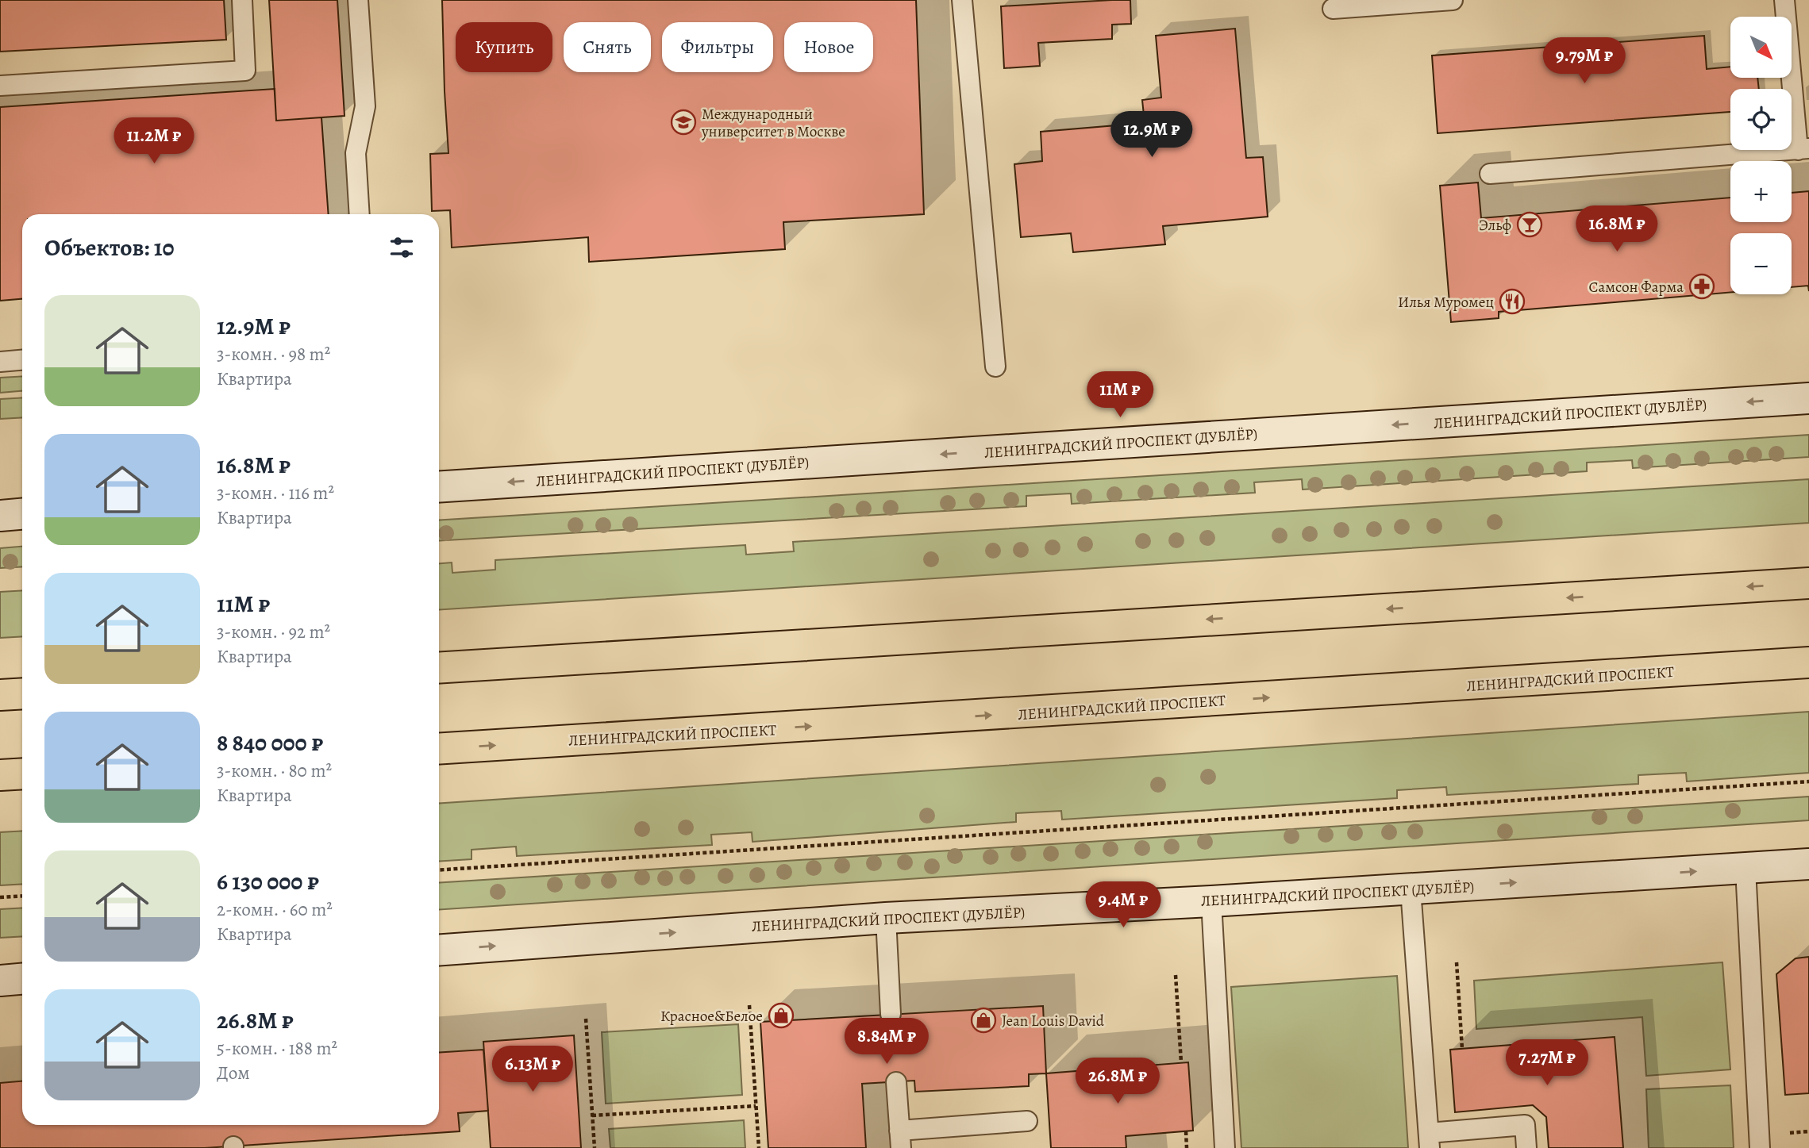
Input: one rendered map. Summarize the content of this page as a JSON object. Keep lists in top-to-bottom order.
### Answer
{
  "streets": {
    "main road": ["ЛЕНИНГРАДСКИЙ ПРОСПЕКТ (ДУБЛЁР)", "ЛЕНИНГРАДСКИЙ ПРОСПЕКТ"]
  },
  "places": {
    "school or university": ["Международный университет в Москве"],
    "bar": ["Эльф"],
    "pharmacy": ["Самсон Фарма"],
    "restaurant": ["Илья Муромец"],
    "shop": ["Красное&Белое", "Jean Louis David"]
  },
  "north": "bottom right",
  "page": {
    "map_buttons": ["+", "−"],
    "chip": [
      "Купить",
      "Снять",
      "Фильтры",
      "Новое"
    ],
    "price": [
      "9.79M ₽",
      "12.9M ₽",
      "11.2M ₽",
      "16.8M ₽",
      "11M ₽",
      "9.4M ₽",
      "8.84M ₽",
      "7.27M ₽",
      "6.13M ₽",
      "26.8M ₽"
    ],
    "heading": "Объектов: 10",
    "list": [
      {
        "name": "12.9M ₽",
        "note": "3-комн. · 98 m² · Квартира"
      },
      {
        "name": "16.8M ₽",
        "note": "3-комн. · 116 m² · Квартира"
      },
      {
        "name": "11M ₽",
        "note": "3-комн. · 92 m² · Квартира"
      },
      {
        "name": "8 840 000 ₽",
        "note": "3-комн. · 80 m² · Квартира"
      },
      {
        "name": "6 130 000 ₽",
        "note": "2-комн. · 60 m² · Квартира"
      },
      {
        "name": "26.8M ₽",
        "note": "5-комн. · 188 m² · Дом"
      }
    ]
  }
}
